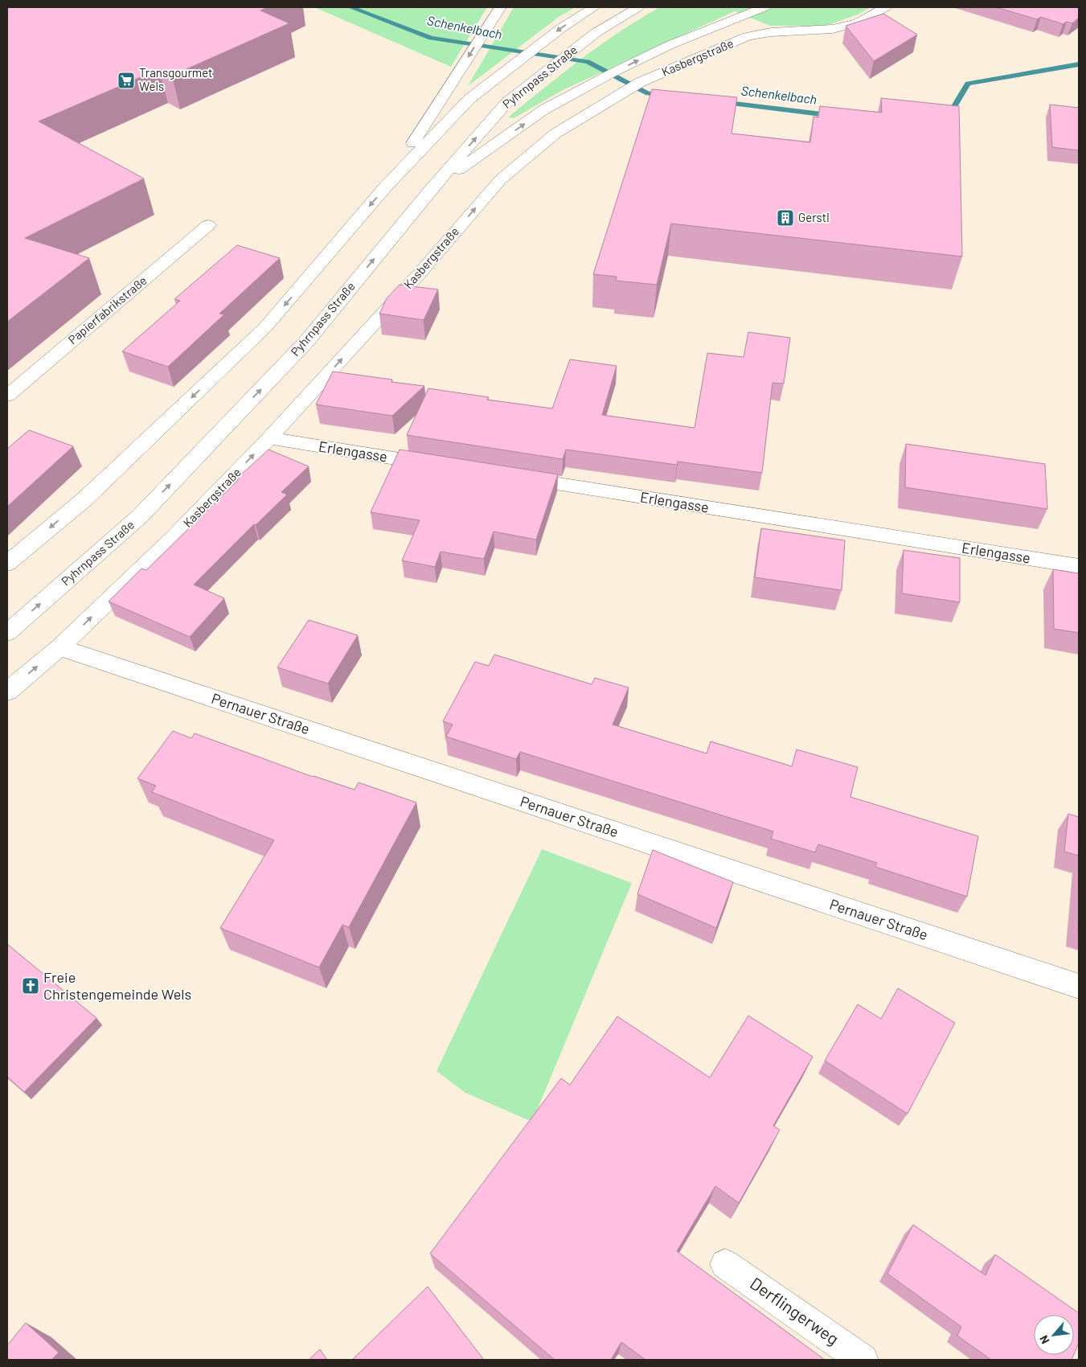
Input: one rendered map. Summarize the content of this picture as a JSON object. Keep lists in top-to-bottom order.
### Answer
{
  "streets": {
    "main road": [
      "Kasbergstraße",
      "Pyhrnpass Straße",
      "Papierfabrikstraße",
      "Erlengasse",
      "Pernauer Straße",
      "Derflingerweg"
    ]
  },
  "crossings": [
    ["Kasbergstraße", "Erlengasse"],
    ["Kasbergstraße", "Pernauer Straße"]
  ],
  "water": ["Schenkelbach"],
  "places": {
    "supermarket": ["Transgourmet Wels"],
    "building": ["Gerstl"],
    "church": ["Freie Christengemeinde Wels"]
  },
  "north": "bottom left"
}
